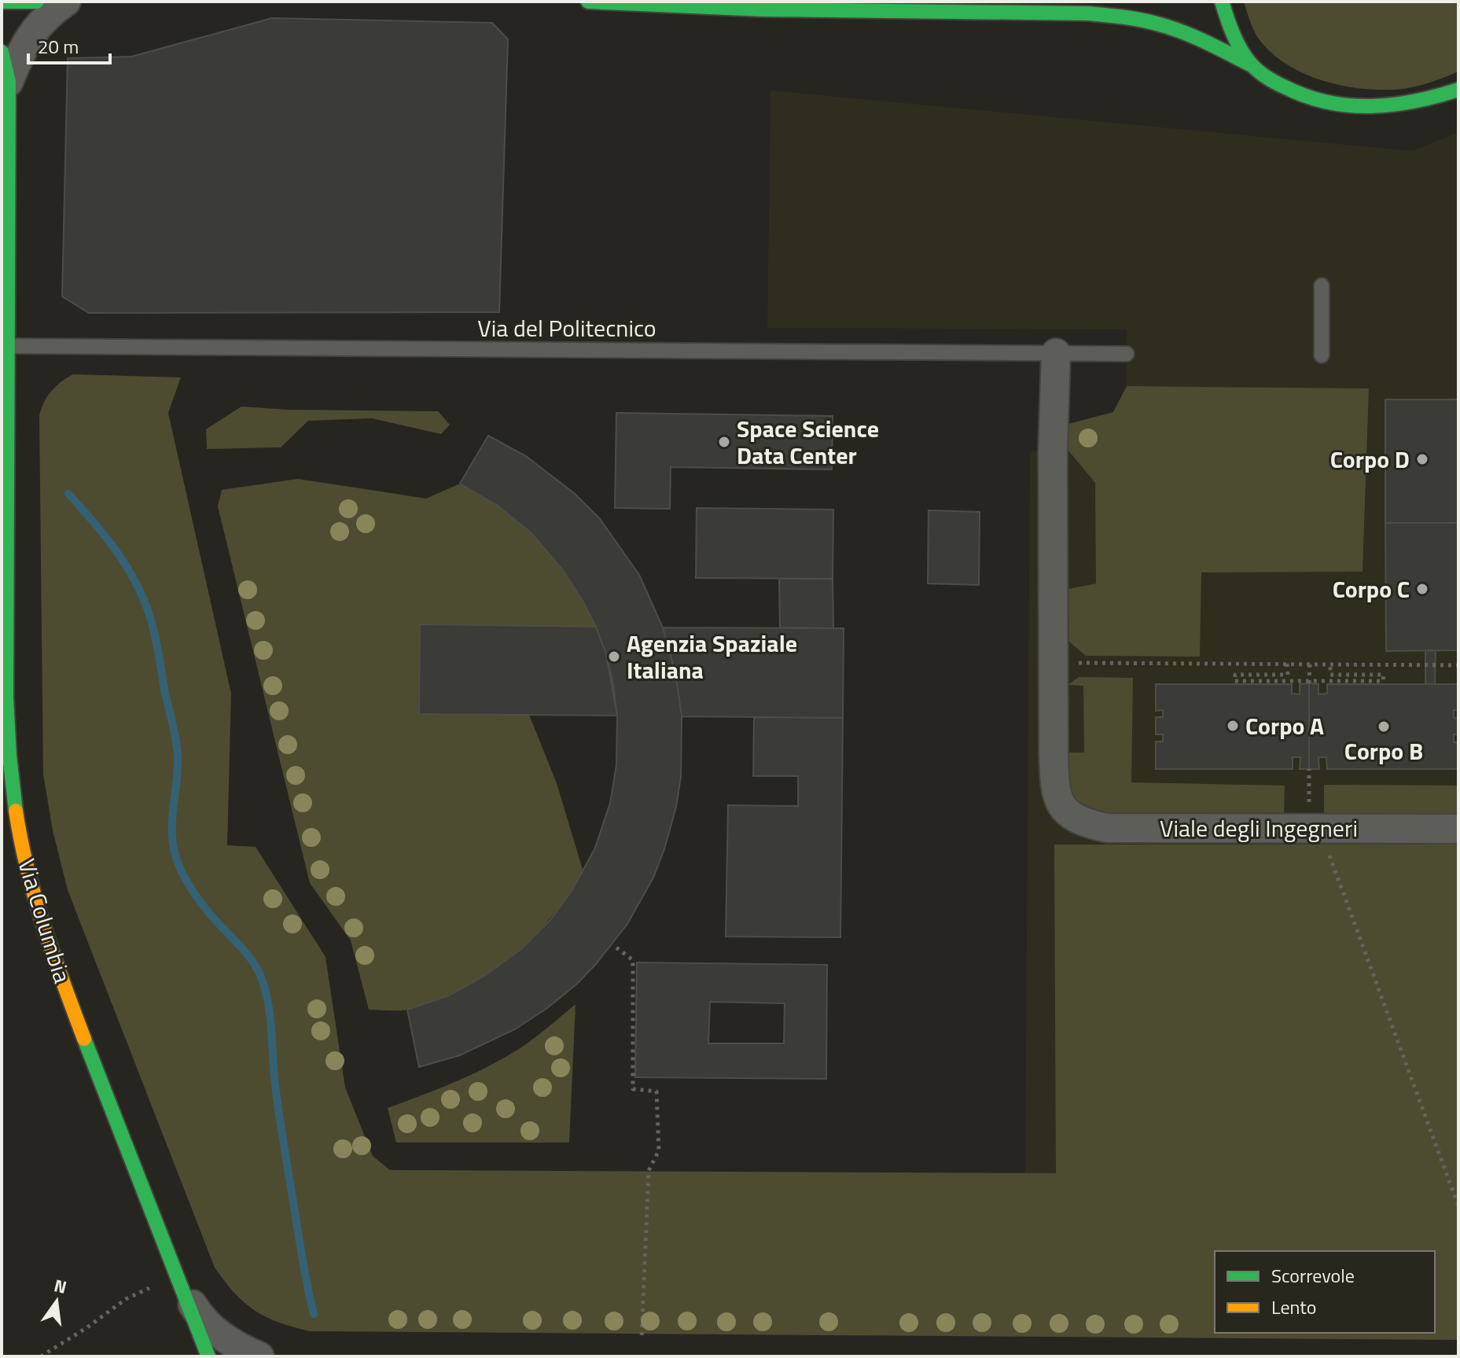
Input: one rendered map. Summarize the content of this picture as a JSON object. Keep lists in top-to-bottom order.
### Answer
{
  "streets": {
    "street": ["Viale degli Ingegneri", "Via Columbia"],
    "lane": ["Via del Politecnico"]
  },
  "crossings": [
    ["Via del Politecnico", "Via Columbia"]
  ],
  "places": [
    "Space Science Data Center",
    "Corpo D",
    "Corpo C",
    "Agenzia Spaziale Italiana",
    "Corpo A",
    "Corpo B"
  ],
  "legend": ["Scorrevole", "Lento"],
  "scale_bar": "20 m",
  "north": "top"
}
